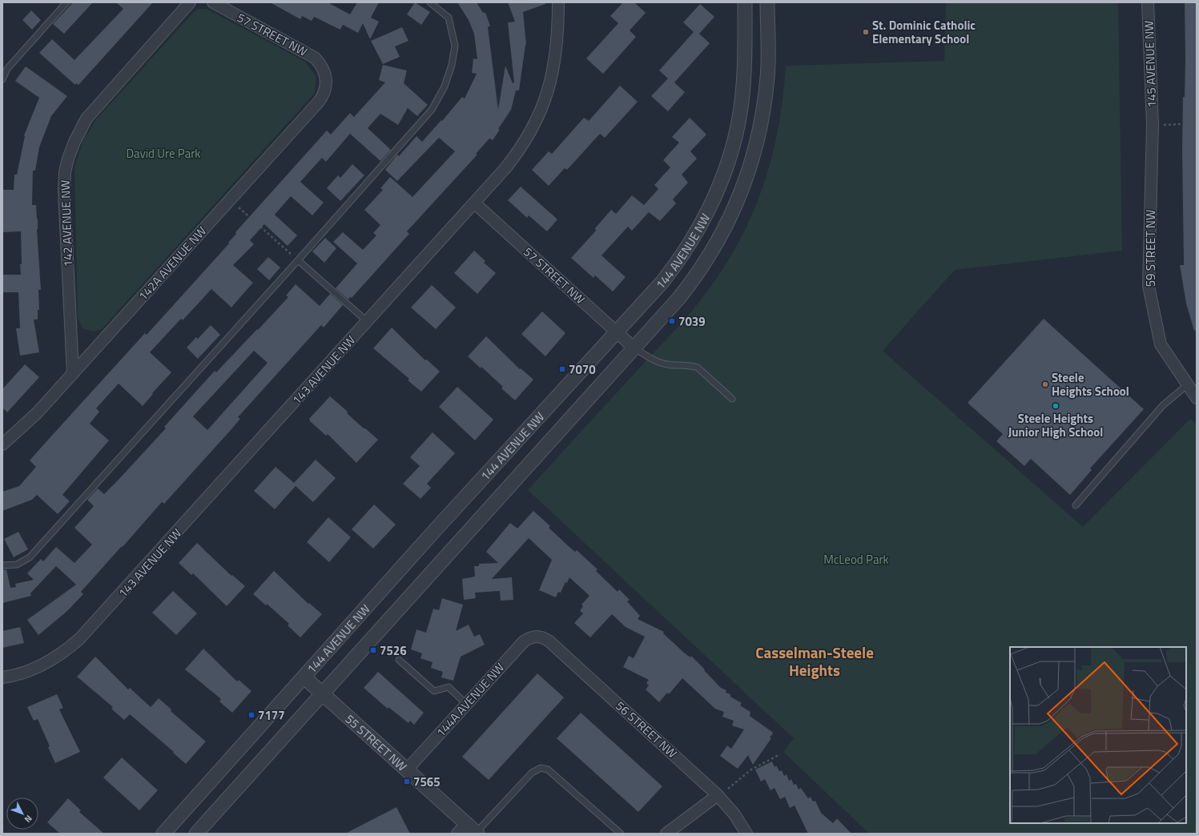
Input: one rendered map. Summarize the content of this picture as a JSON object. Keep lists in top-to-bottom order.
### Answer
{
  "streets": {
    "street": [
      "57 STREET NW",
      "145 AVENUE NW",
      "142 AVENUE NW",
      "59 STREET NW",
      "144 AVENUE NW",
      "142A AVENUE NW",
      "143 AVENUE NW",
      "144A AVENUE NW",
      "56 STREET NW",
      "55 STREET NW"
    ]
  },
  "crossings": [
    ["57 STREET NW", "144 AVENUE NW"],
    ["57 STREET NW", "142A AVENUE NW"],
    ["57 STREET NW", "143 AVENUE NW"],
    ["145 AVENUE NW", "59 STREET NW"],
    ["142 AVENUE NW", "142A AVENUE NW"],
    ["144 AVENUE NW", "55 STREET NW"],
    ["144A AVENUE NW", "56 STREET NW"],
    ["144A AVENUE NW", "55 STREET NW"]
  ],
  "districts": ["Casselman-Steele Heights"],
  "parks": ["David Ure Park", "McLeod Park"],
  "places": {
    "other": ["St. Dominic Catholic Elementary School", "Steele Heights School", "Steele Heights Junior High School"],
    "transit": [
      "7039",
      "7070",
      "7526",
      "7177",
      "7565"
    ]
  },
  "north": "bottom right"
}
